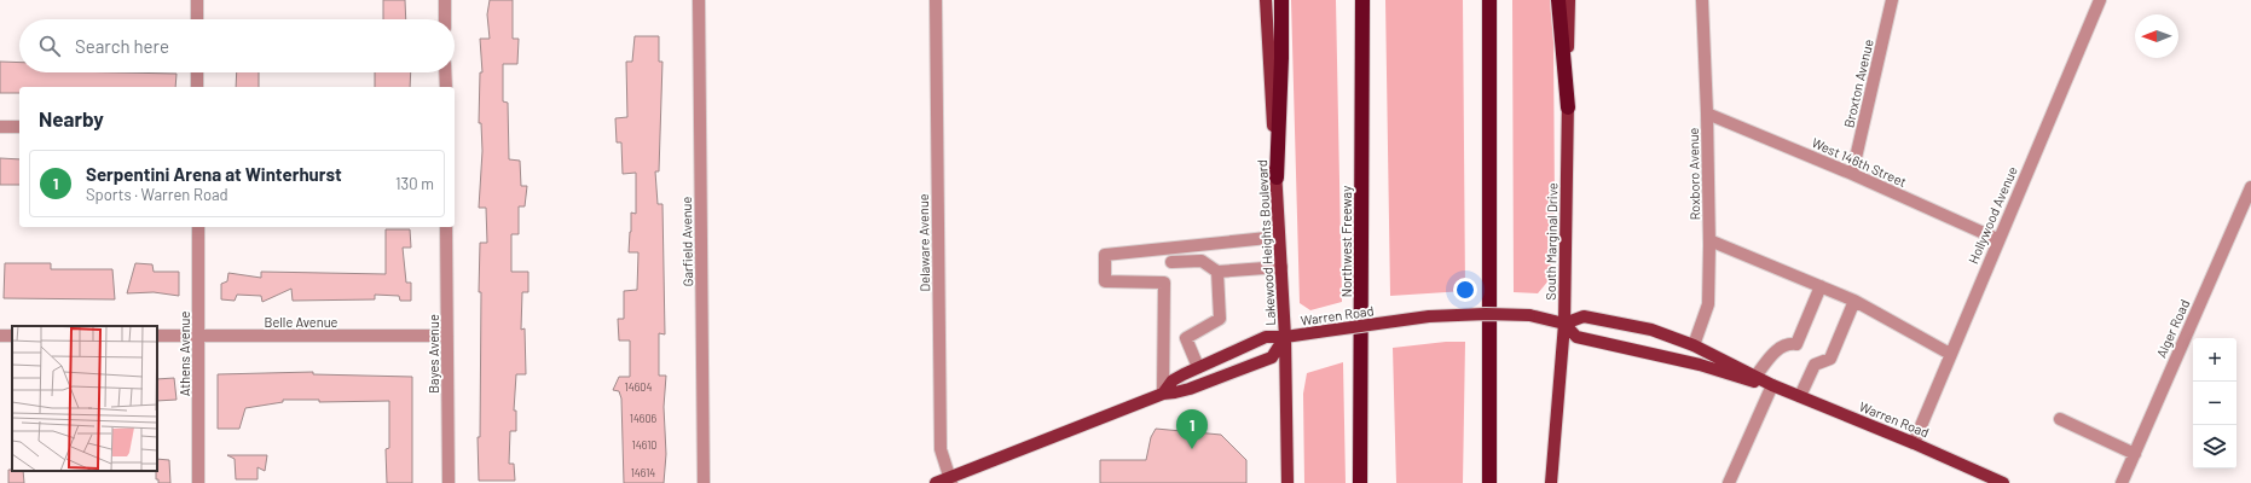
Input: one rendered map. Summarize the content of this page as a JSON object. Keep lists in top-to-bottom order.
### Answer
{
  "streets": {
    "highway": ["Northwest Freeway"],
    "main road": ["South Marginal Drive", "Lakewood Heights Boulevard", "Warren Road"],
    "street": [
      "Broxton Avenue",
      "West 146th Street",
      "Roxboro Avenue",
      "Hollywood Avenue",
      "Garfield Avenue",
      "Delaware Avenue",
      "Belle Avenue",
      "Alger Road",
      "Athens Avenue",
      "Bayes Avenue"
    ]
  },
  "crossings": [
    ["Broxton Avenue", "West 146th Street"],
    ["West 146th Street", "Roxboro Avenue"],
    ["West 146th Street", "Hollywood Avenue"],
    ["Roxboro Avenue", "Warren Road"],
    ["Hollywood Avenue", "Warren Road"],
    ["South Marginal Drive", "Warren Road"],
    ["Delaware Avenue", "Warren Road"],
    ["Lakewood Heights Boulevard", "Warren Road"],
    ["Belle Avenue", "Athens Avenue"],
    ["Belle Avenue", "Bayes Avenue"]
  ],
  "house_numbers": [
    "14604",
    "14606",
    "14610",
    "14614"
  ],
  "north": "left",
  "page": {
    "search": "Search here",
    "heading": "Nearby",
    "list": [
      {
        "mark": "1",
        "name": "Serpentini Arena at Winterhurst",
        "note": "Sports · Warren Road",
        "value": "130 m"
      }
    ],
    "map_buttons": ["+", "−"],
    "pins": "1"
  }
}
